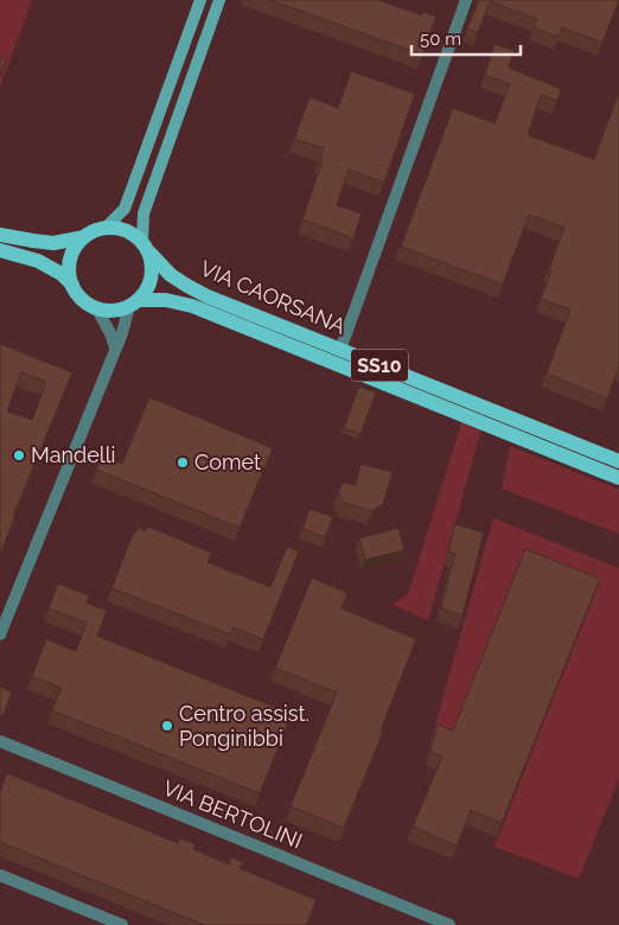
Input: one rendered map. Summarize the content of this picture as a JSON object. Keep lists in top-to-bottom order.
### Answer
{
  "streets": {
    "main road": ["VIA CAORSANA", "SS10"],
    "street": ["VIA BERTOLINI"]
  },
  "crossings": [
    ["VIA CAORSANA", "SS10"]
  ],
  "places": ["Mandelli", "Comet", "Centro assist. Ponginibbi"],
  "scale_bar": "50 m"
}
